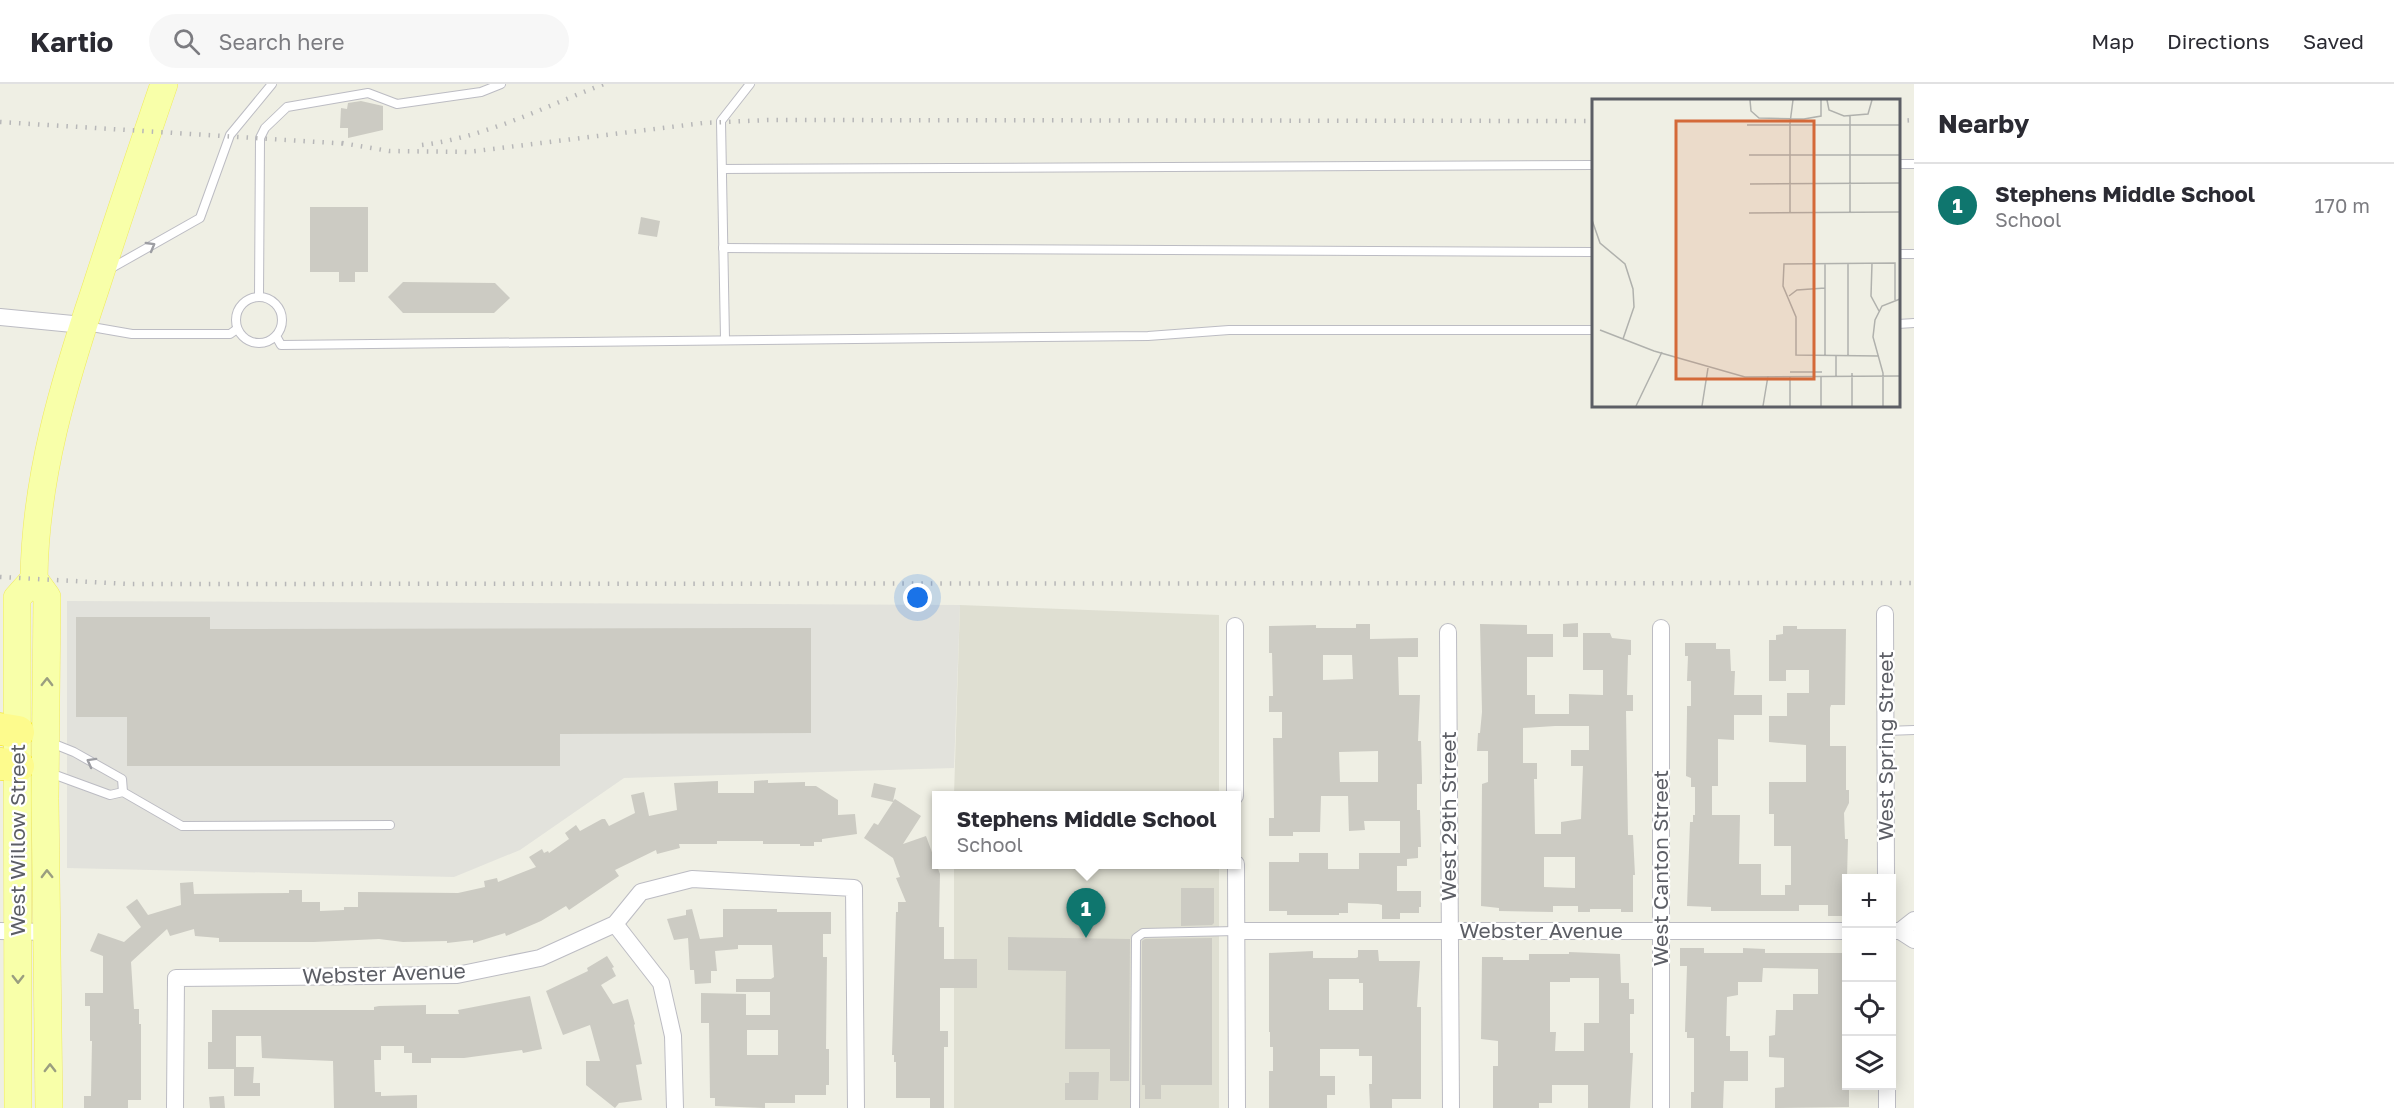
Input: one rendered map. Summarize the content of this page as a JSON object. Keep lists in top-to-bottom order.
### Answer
{
  "streets": {
    "main road": ["West Willow Street"],
    "street": [
      "West Spring Street",
      "West 29th Street",
      "West Canton Street",
      "Webster Avenue"
    ]
  },
  "crossings": [
    ["West 29th Street", "Webster Avenue"],
    ["West Canton Street", "Webster Avenue"]
  ],
  "page": {
    "header": "Kartio",
    "search": "Search here",
    "nav": ["Map", "Directions", "Saved"],
    "heading": "Nearby",
    "list": [
      {
        "mark": "1",
        "name": "Stephens Middle School",
        "note": "School",
        "value": "170 m"
      }
    ],
    "popup": ["Stephens Middle School", "School"],
    "map_buttons": ["+", "−"],
    "pins": "1"
  }
}
